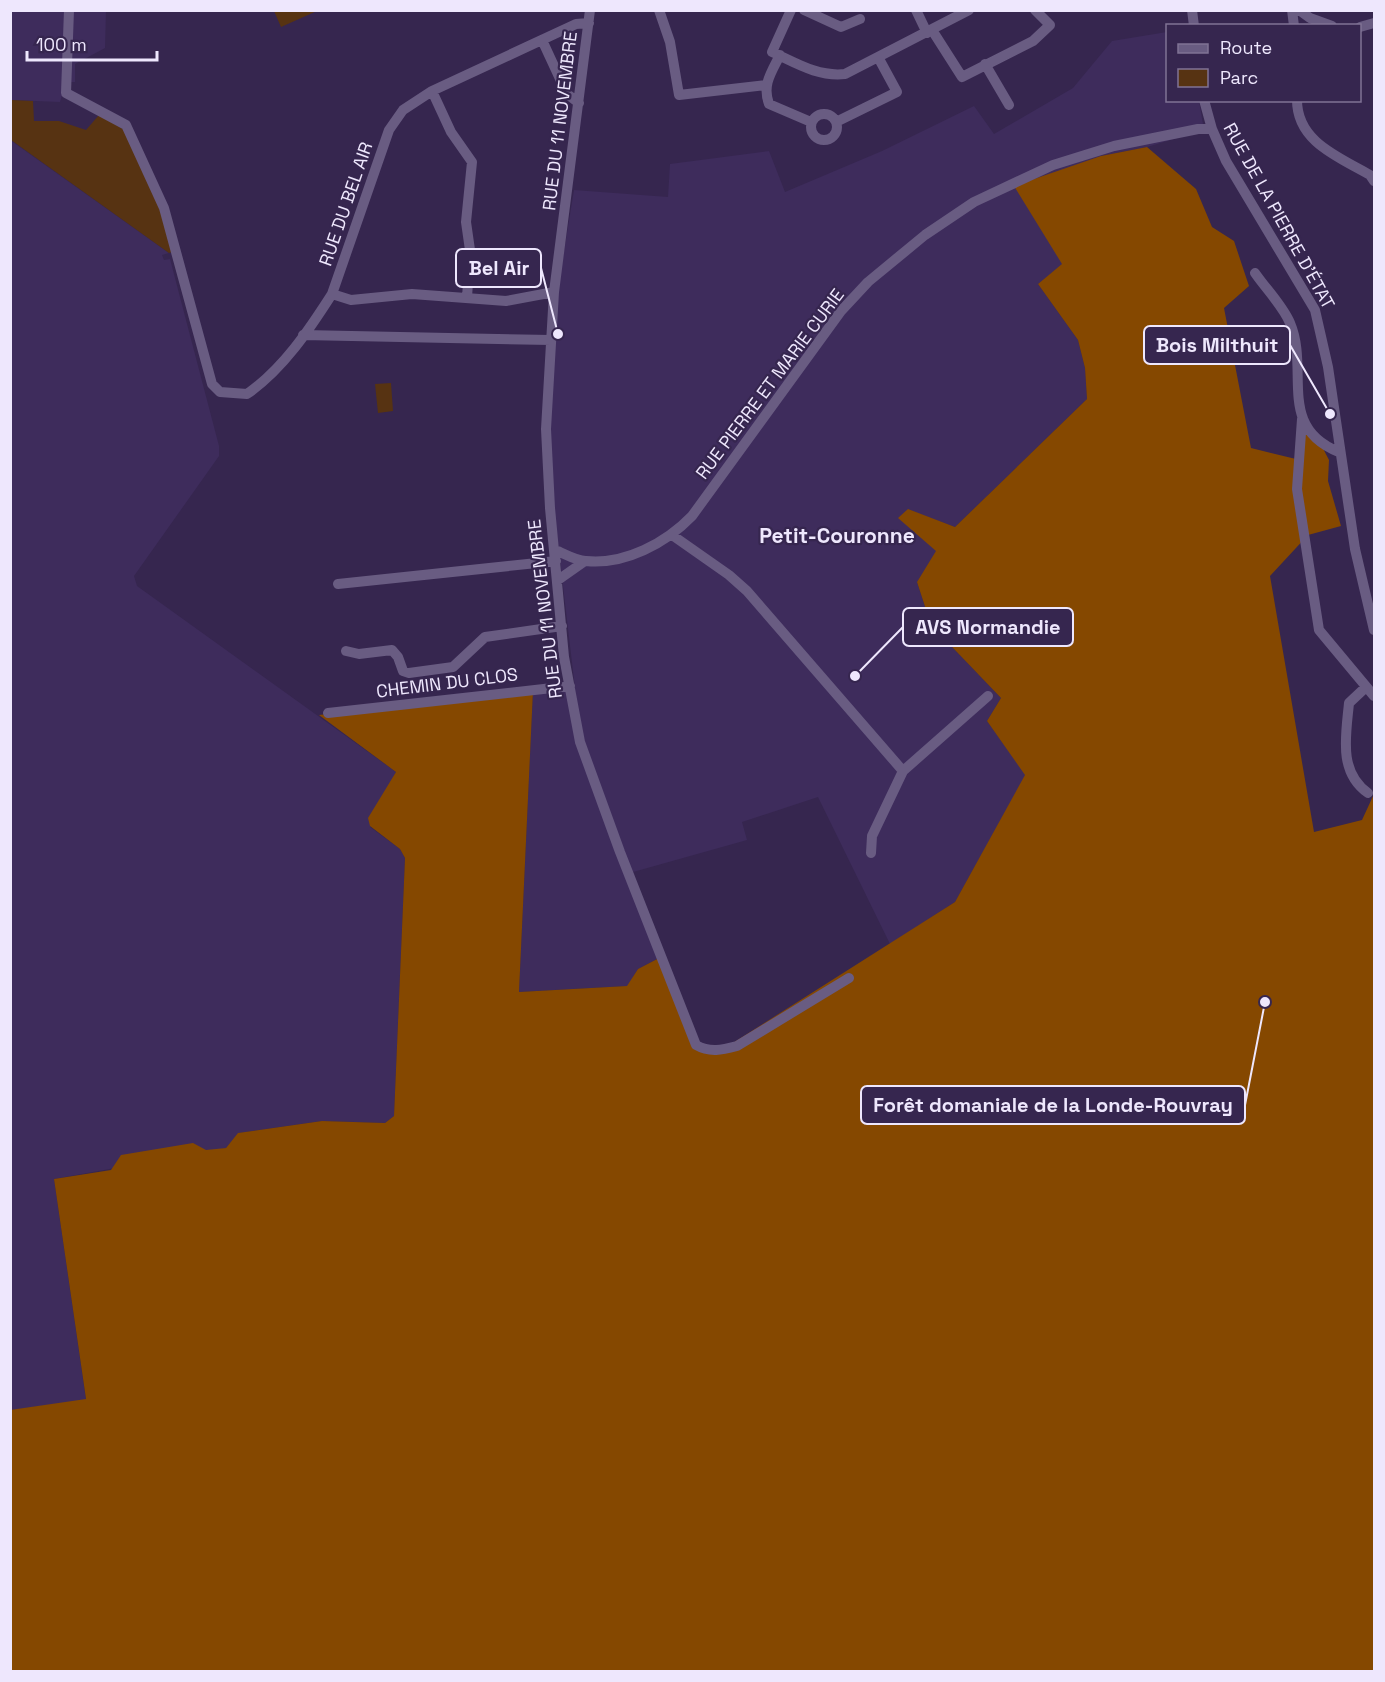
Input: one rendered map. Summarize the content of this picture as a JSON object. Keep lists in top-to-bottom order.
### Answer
{
  "streets": {
    "street": [
      "RUE DU 11 NOVEMBRE",
      "RUE DU BEL AIR",
      "RUE DE LA PIERRE D'ÉTAT",
      "RUE PIERRE ET MARIE CURIE",
      "CHEMIN DU CLOS"
    ]
  },
  "crossings": [
    ["RUE DU 11 NOVEMBRE", "RUE DU BEL AIR"],
    ["RUE DU 11 NOVEMBRE", "RUE PIERRE ET MARIE CURIE"],
    ["RUE DU 11 NOVEMBRE", "CHEMIN DU CLOS"],
    ["RUE DE LA PIERRE D'ÉTAT", "RUE PIERRE ET MARIE CURIE"]
  ],
  "districts": ["Petit-Couronne"],
  "places": [
    "Bel Air",
    "Bois Milthuit",
    "AVS Normandie",
    "Forêt domaniale de la Londe-Rouvray"
  ],
  "legend": ["Route", "Parc"],
  "scale_bar": "100 m"
}
